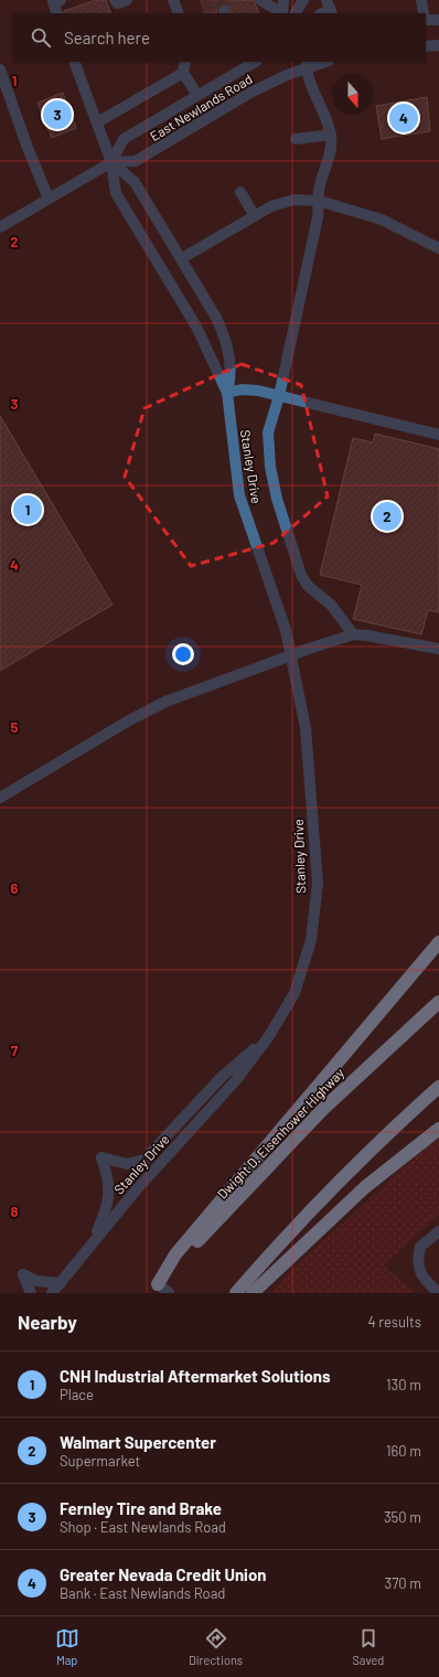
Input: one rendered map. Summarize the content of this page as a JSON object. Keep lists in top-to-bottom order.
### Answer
{
  "streets": {
    "highway": ["Dwight D. Eisenhower Highway"],
    "street": ["East Newlands Road", "Stanley Drive"]
  },
  "crossings": [
    ["East Newlands Road", "Stanley Drive"]
  ],
  "north": "bottom",
  "page": {
    "search": "Search here",
    "pins": [
      "3",
      "4",
      "1",
      "2"
    ],
    "heading": ["Nearby", "4 results"],
    "list": [
      {
        "mark": "1",
        "name": "CNH Industrial Aftermarket Solutions",
        "note": "Place",
        "value": "130 m"
      },
      {
        "mark": "2",
        "name": "Walmart Supercenter",
        "note": "Supermarket",
        "value": "160 m"
      },
      {
        "mark": "3",
        "name": "Fernley Tire and Brake",
        "note": "Shop · East Newlands Road",
        "value": "350 m"
      },
      {
        "mark": "4",
        "name": "Greater Nevada Credit Union",
        "note": "Bank · East Newlands Road",
        "value": "370 m"
      }
    ],
    "nav": ["Map", "Directions", "Saved"]
  },
  "grid": {
    "rows": [
      "1",
      "2",
      "3",
      "4",
      "5",
      "6",
      "7",
      "8"
    ]
  }
}
